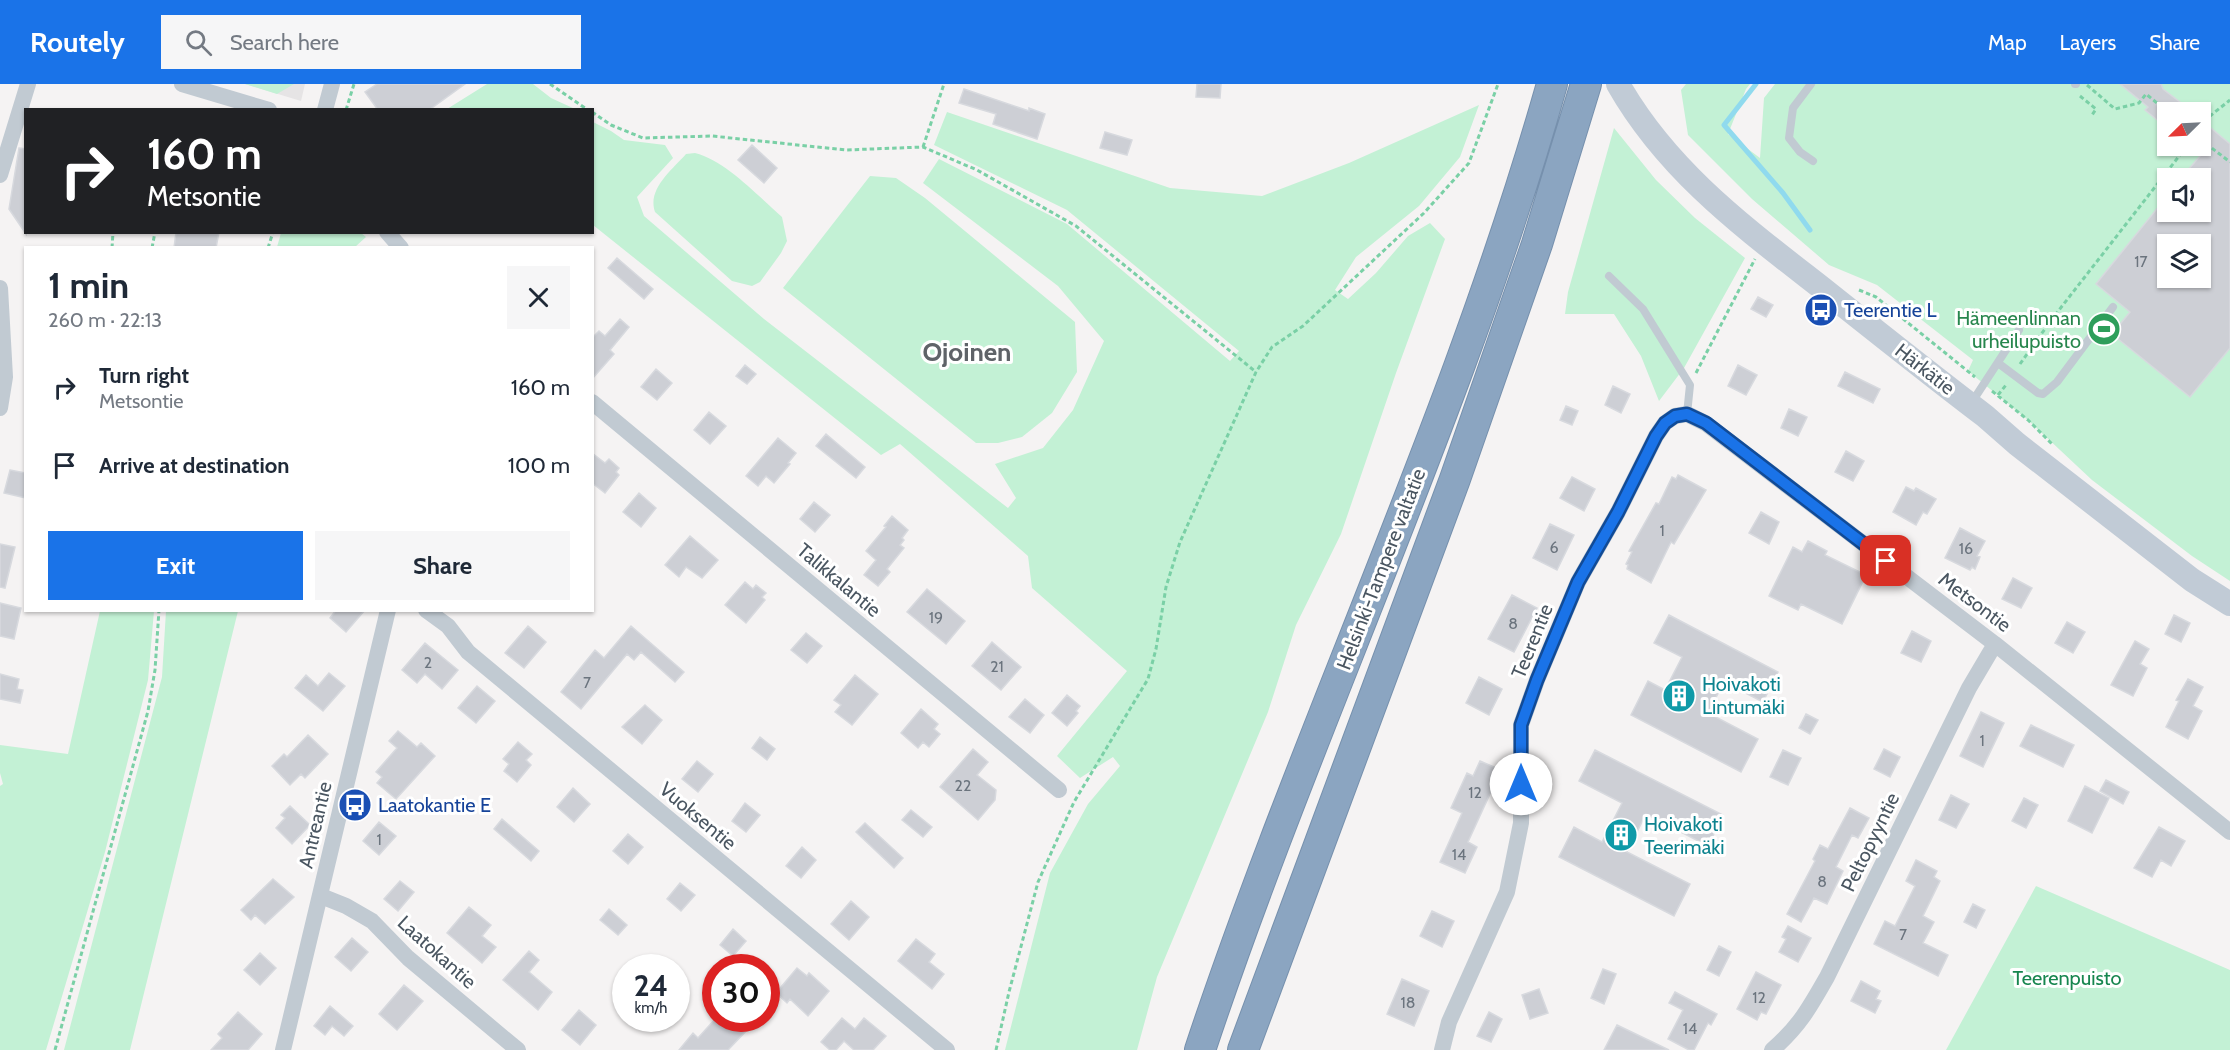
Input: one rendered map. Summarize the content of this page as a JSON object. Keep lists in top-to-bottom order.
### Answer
{
  "streets": {
    "highway": ["Helsinki-Tampere valtatie"],
    "main road": ["Härkätie"],
    "street": [
      "Talikkalantie",
      "Metsontie",
      "Teerentie",
      "Vuoksentie",
      "Antreantie",
      "Peltopyyntie",
      "Laatokantie"
    ]
  },
  "crossings": [
    ["Metsontie", "Teerentie"],
    ["Metsontie", "Peltopyyntie"],
    ["Antreantie", "Laatokantie"]
  ],
  "districts": ["Ojoinen"],
  "parks": ["Teerenpuisto"],
  "places": {
    "bus stop": ["Teerentie L", "Laatokantie E"],
    "sports": ["Hämeenlinnan urheilupuisto"],
    "building": ["Hoivakoti Lintumäki", "Hoivakoti Teerimäki"]
  },
  "house_numbers": [
    "17",
    "1",
    "6",
    "16",
    "19",
    "8",
    "2",
    "21",
    "7",
    "1",
    "22",
    "12",
    "1",
    "14",
    "8",
    "7",
    "12",
    "18",
    "14"
  ],
  "north": "bottom left",
  "page": {
    "header": "Routely",
    "search": "Search here",
    "nav": ["Map", "Layers", "Share"],
    "turn": ["160 m", "Metsontie"],
    "heading": ["1 min", "260 m · 22:13"],
    "list": [
      {
        "name": "Turn right",
        "note": "Metsontie",
        "value": "160 m"
      },
      {
        "name": "Arrive at destination",
        "value": "100 m"
      }
    ],
    "buttons": ["Exit", "Share"],
    "speed": "24 km/h",
    "limit": "30"
  }
}
